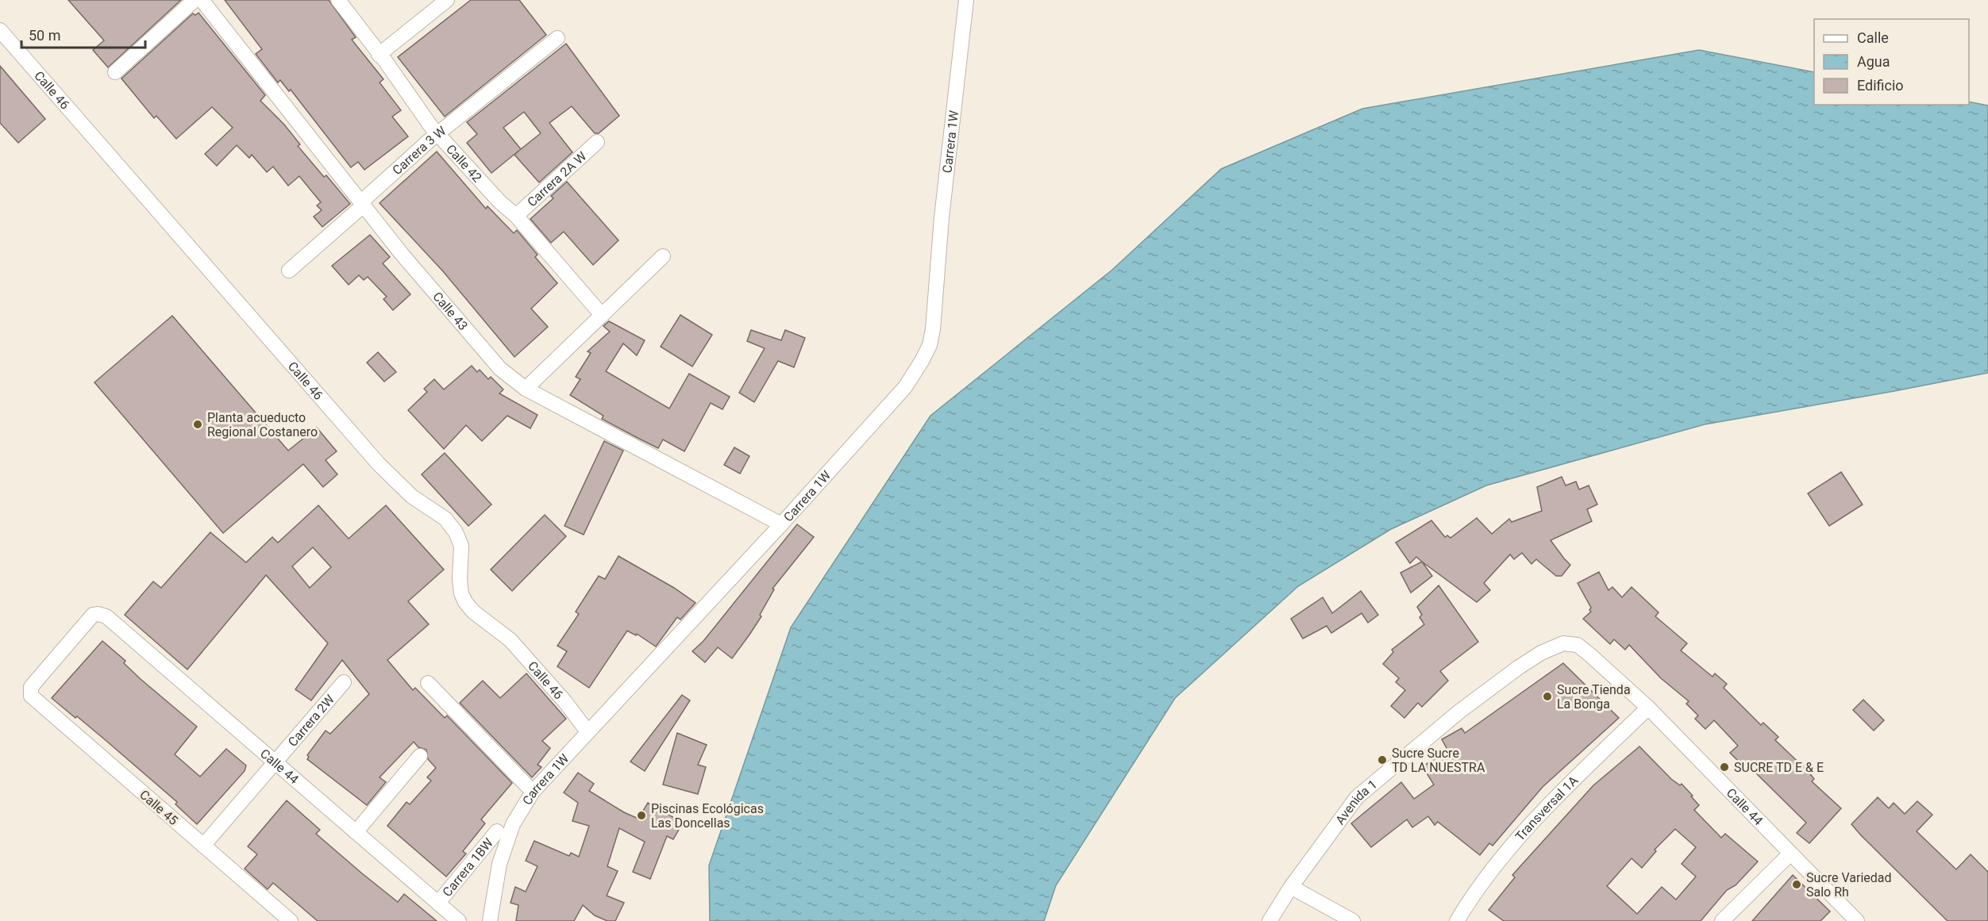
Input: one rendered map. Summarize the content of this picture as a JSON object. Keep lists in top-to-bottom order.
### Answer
{
  "streets": {
    "street": [
      "Calle 46",
      "Carrera 1W",
      "Carrera 3 W",
      "Calle 42",
      "Carrera 2A W",
      "Calle 43",
      "Carrera 2W",
      "Calle 44",
      "Avenida 1",
      "Calle 45",
      "Transversal 1A",
      "Carrera 1BW"
    ]
  },
  "crossings": [
    ["Calle 46", "Carrera 1W"],
    ["Carrera 1W", "Calle 43"],
    ["Carrera 3 W", "Calle 42"],
    ["Carrera 3 W", "Calle 43"],
    ["Calle 42", "Carrera 2A W"],
    ["Carrera 2W", "Calle 44"],
    ["Carrera 2W", "Calle 45"],
    ["Calle 44", "Avenida 1"],
    ["Calle 44", "Calle 45"],
    ["Calle 44", "Transversal 1A"],
    ["Calle 44", "Carrera 1BW"]
  ],
  "places": [
    "Planta acueducto Regional Costanero",
    "Sucre Tienda La Bonga",
    "Sucre Sucre TD LA NUESTRA",
    "SUCRE TD E & E",
    "Piscinas Ecológicas Las Doncellas",
    "Sucre Variedad Salo Rh"
  ],
  "legend": ["Calle", "Agua", "Edificio"],
  "scale_bar": "50 m"
}
